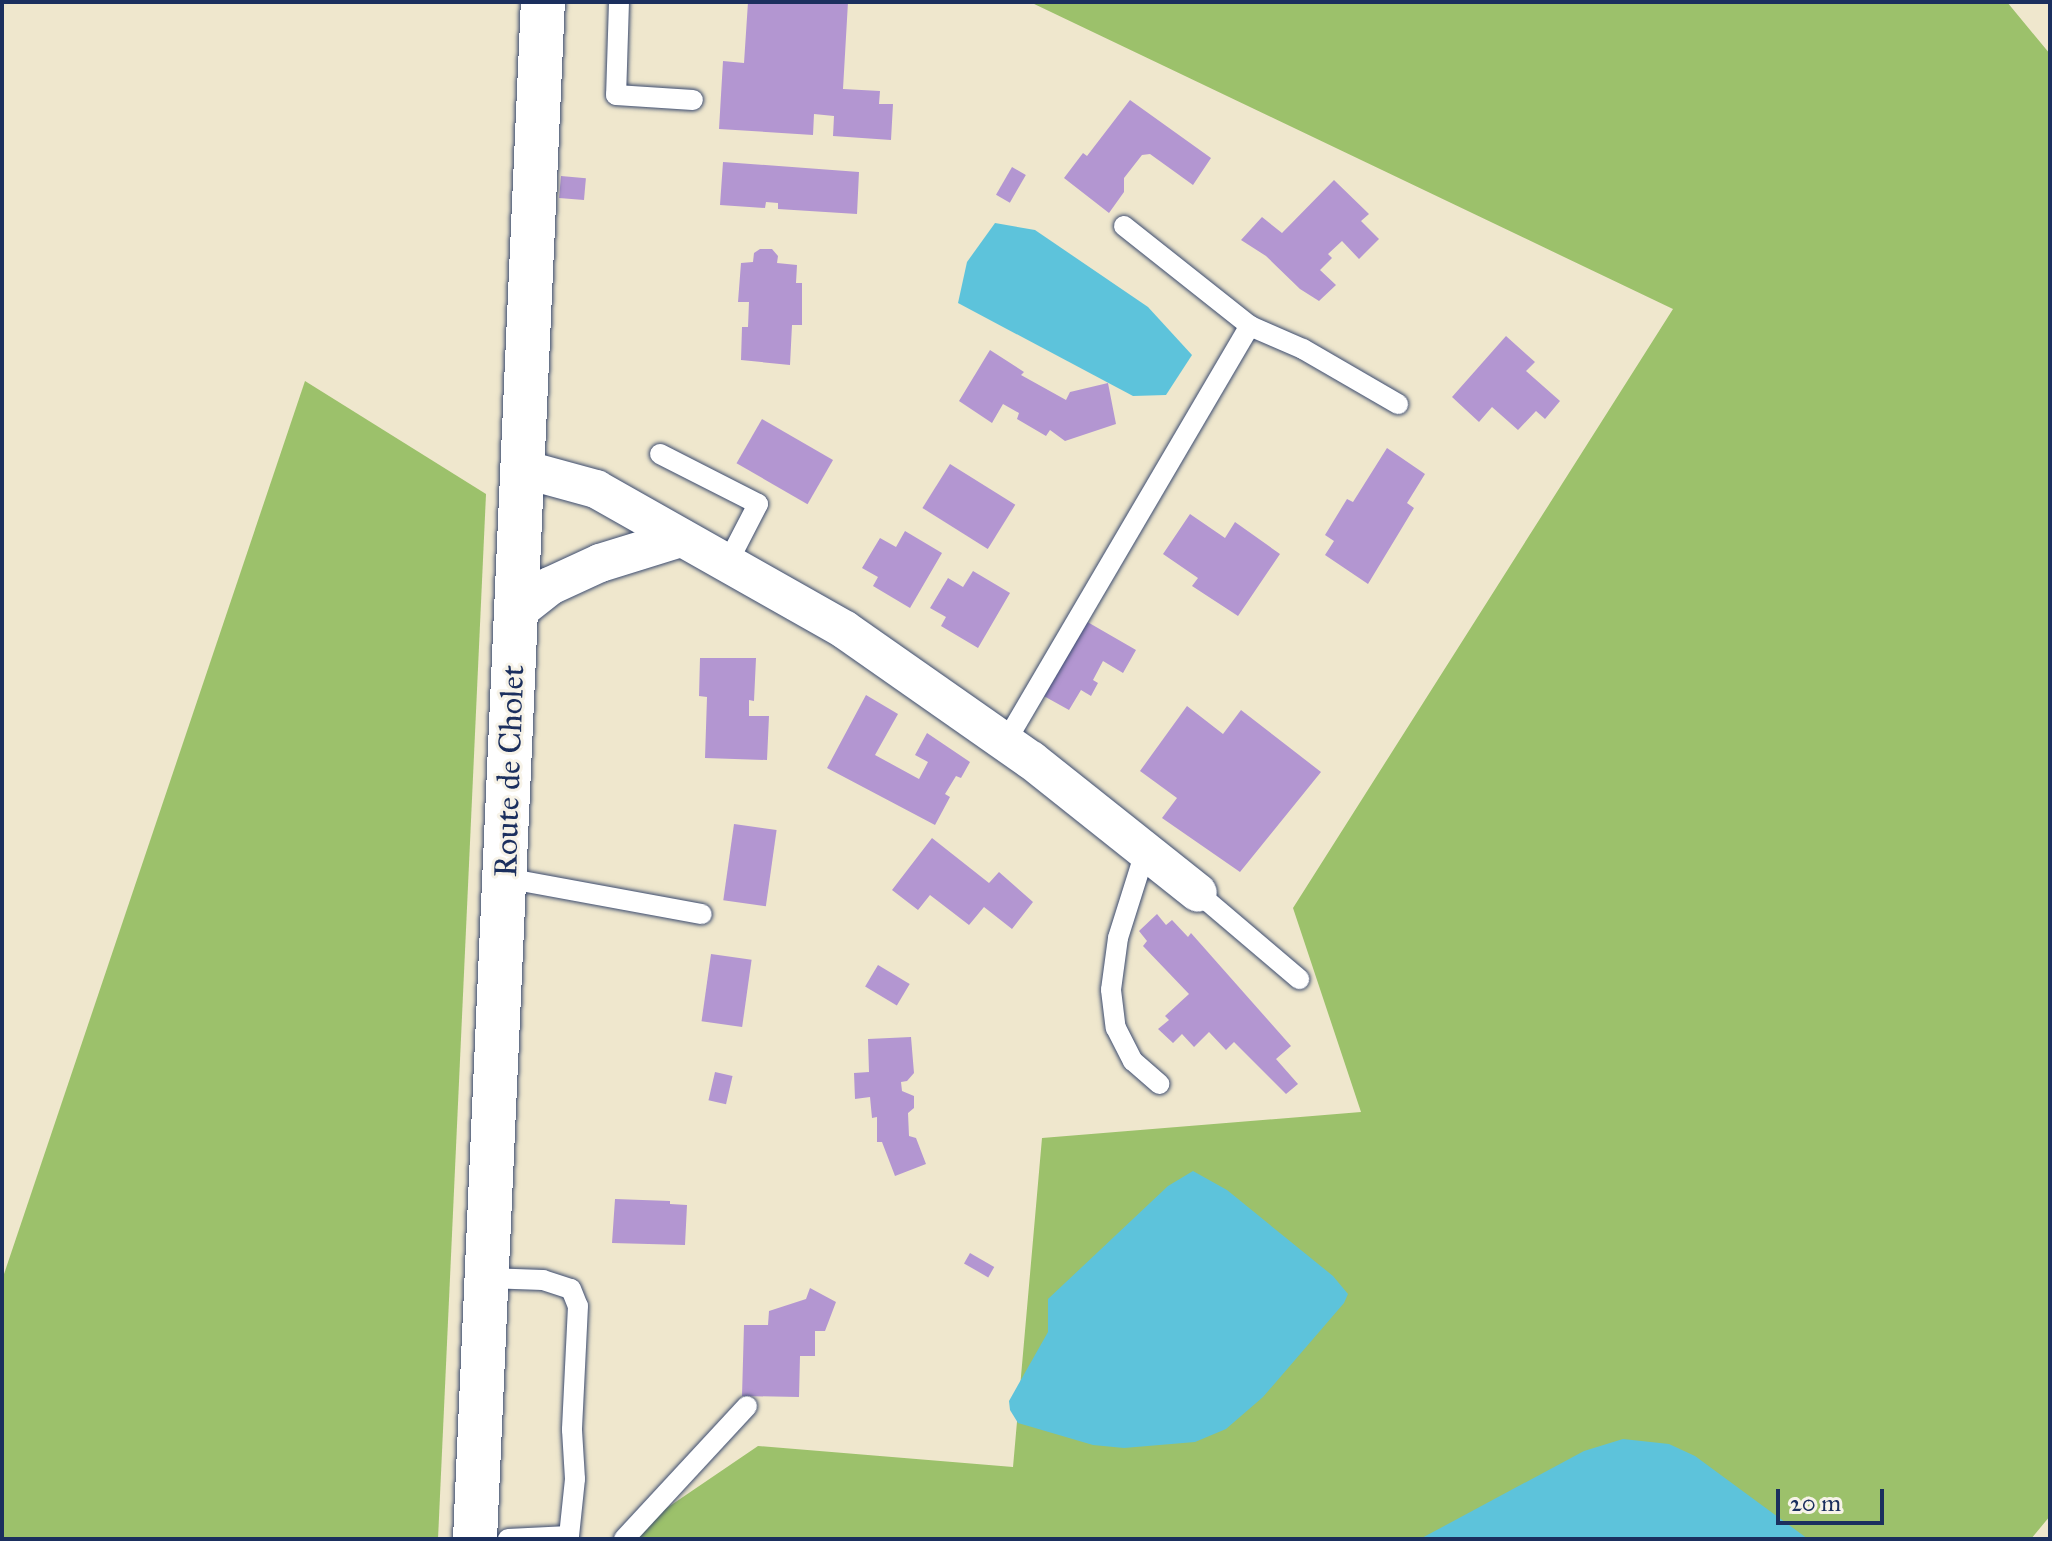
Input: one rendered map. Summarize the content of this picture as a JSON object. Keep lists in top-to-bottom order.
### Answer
{
  "streets": {
    "main road": ["Route de Cholet"]
  },
  "scale_bar": "20 m"
}
